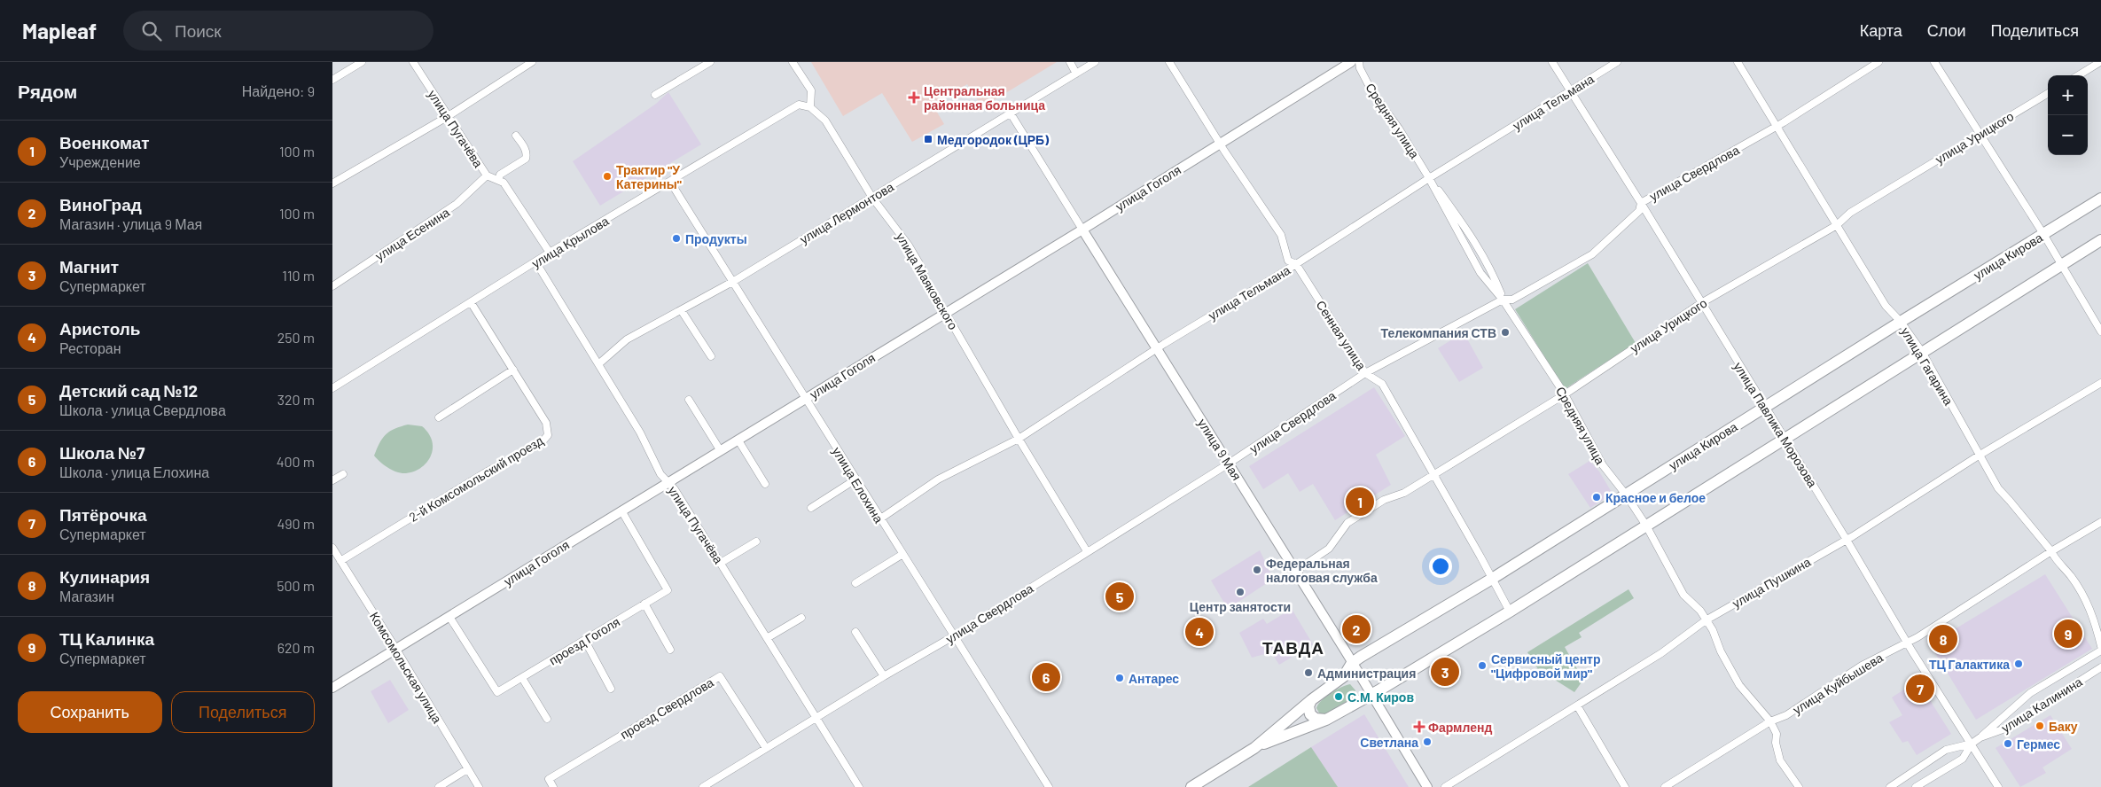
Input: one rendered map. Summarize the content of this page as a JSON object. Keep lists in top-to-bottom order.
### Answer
{
  "streets": {
    "main road": ["улица Кирова"],
    "street": [
      "улица Тельмана",
      "Средняя улица",
      "улица Пугачёва",
      "улица Урицкого",
      "улица Свердлова",
      "улица Гоголя",
      "улица Лермонтова",
      "улица Есенина",
      "улица Крылова",
      "улица Маяковского",
      "Сенная улица",
      "улица Гагарина",
      "улица Павлика Морозова",
      "улица 9 Мая",
      "2-й Комсомольский проезд",
      "улица Елохина",
      "улица Пушкина",
      "проезд Гоголя",
      "Комсомольская улица",
      "улица Куйбышева",
      "улица Калинина",
      "проезд Свердлова"
    ]
  },
  "crossings": [
    ["улица Тельмана", "Средняя улица"],
    ["улица Тельмана", "улица Маяковского"],
    ["улица Тельмана", "Сенная улица"],
    ["улица Тельмана", "улица Павлика Морозова"],
    ["улица Тельмана", "улица 9 Мая"],
    ["улица Тельмана", "улица Елохина"],
    ["Средняя улица", "улица Урицкого"],
    ["Средняя улица", "улица Свердлова"],
    ["Средняя улица", "улица Кирова"],
    ["Средняя улица", "улица Пушкина"],
    ["Средняя улица", "улица Куйбышева"],
    ["улица Пугачёва", "улица Свердлова"],
    ["улица Пугачёва", "улица Гоголя"],
    ["улица Пугачёва", "улица Лермонтова"],
    ["улица Пугачёва", "улица Есенина"],
    ["улица Пугачёва", "улица Крылова"],
    ["улица Урицкого", "Сенная улица"],
    ["улица Урицкого", "улица Гагарина"],
    ["улица Урицкого", "улица Павлика Морозова"],
    ["улица Урицкого", "улица 9 Мая"],
    ["улица Свердлова", "улица Маяковского"],
    ["улица Свердлова", "Сенная улица"],
    ["улица Свердлова", "улица Гагарина"],
    ["улица Свердлова", "улица Павлика Морозова"],
    ["улица Свердлова", "улица 9 Мая"],
    ["улица Свердлова", "улица Елохина"],
    ["улица Свердлова", "проезд Свердлова"],
    ["улица Гоголя", "улица Маяковского"],
    ["улица Гоголя", "Сенная улица"],
    ["улица Гоголя", "улица 9 Мая"],
    ["улица Гоголя", "улица Елохина"],
    ["улица Гоголя", "проезд Гоголя"],
    ["улица Гоголя", "Комсомольская улица"],
    ["улица Лермонтова", "улица Маяковского"],
    ["улица Лермонтова", "улица 9 Мая"],
    ["улица Лермонтова", "улица Елохина"],
    ["улица Крылова", "улица Маяковского"],
    ["улица Крылова", "2-й Комсомольский проезд"],
    ["улица Крылова", "улица Елохина"],
    ["улица Кирова", "Сенная улица"],
    ["улица Кирова", "улица Гагарина"],
    ["улица Кирова", "улица Павлика Морозова"],
    ["улица Кирова", "улица 9 Мая"],
    ["улица Гагарина", "улица Пушкина"],
    ["улица Гагарина", "улица Куйбышева"],
    ["улица Павлика Морозова", "улица Пушкина"],
    ["улица Павлика Морозова", "улица Куйбышева"],
    ["улица Павлика Морозова", "улица Калинина"],
    ["2-й Комсомольский проезд", "Комсомольская улица"]
  ],
  "districts": ["ТАВДА"],
  "places": {
    "health": ["Центральная районная больница", "Фармленд"],
    "transit": ["Медгородок (ЦРБ)"],
    "other": [
      "Трактир \"У Катерины\"",
      "Продукты",
      "Телекомпания СТВ",
      "Красное и белое",
      "Федеральная налоговая служба",
      "Центр занятости",
      "ТЦ Галактика",
      "Сервисный центр \"Цифровой мир\"",
      "Администрация",
      "Антарес",
      "С.М. Киров",
      "Баку",
      "Светлана",
      "Гермес"
    ]
  },
  "page": {
    "header": "Mapleaf",
    "search": "Поиск",
    "nav": ["Карта", "Слои", "Поделиться"],
    "heading": ["Рядом", "Найдено: 9"],
    "map_buttons": ["+", "−"],
    "list": [
      {
        "mark": "1",
        "name": "Военкомат",
        "note": "Учреждение",
        "value": "100 m"
      },
      {
        "mark": "2",
        "name": "ВиноГрад",
        "note": "Магазин · улица 9 Мая",
        "value": "100 m"
      },
      {
        "mark": "3",
        "name": "Магнит",
        "note": "Супермаркет",
        "value": "110 m"
      },
      {
        "mark": "4",
        "name": "Аристоль",
        "note": "Ресторан",
        "value": "250 m"
      },
      {
        "mark": "5",
        "name": "Детский сад №12",
        "note": "Школа · улица Свердлова",
        "value": "320 m"
      },
      {
        "mark": "6",
        "name": "Школа №7",
        "note": "Школа · улица Елохина",
        "value": "400 m"
      },
      {
        "mark": "7",
        "name": "Пятёрочка",
        "note": "Супермаркет",
        "value": "490 m"
      },
      {
        "mark": "8",
        "name": "Кулинария",
        "note": "Магазин",
        "value": "500 m"
      },
      {
        "mark": "9",
        "name": "ТЦ Калинка",
        "note": "Супермаркет",
        "value": "620 m"
      }
    ],
    "pins": [
      "1",
      "5",
      "2",
      "4",
      "9",
      "8",
      "3",
      "6",
      "7"
    ],
    "buttons": ["Сохранить", "Поделиться"]
  }
}
